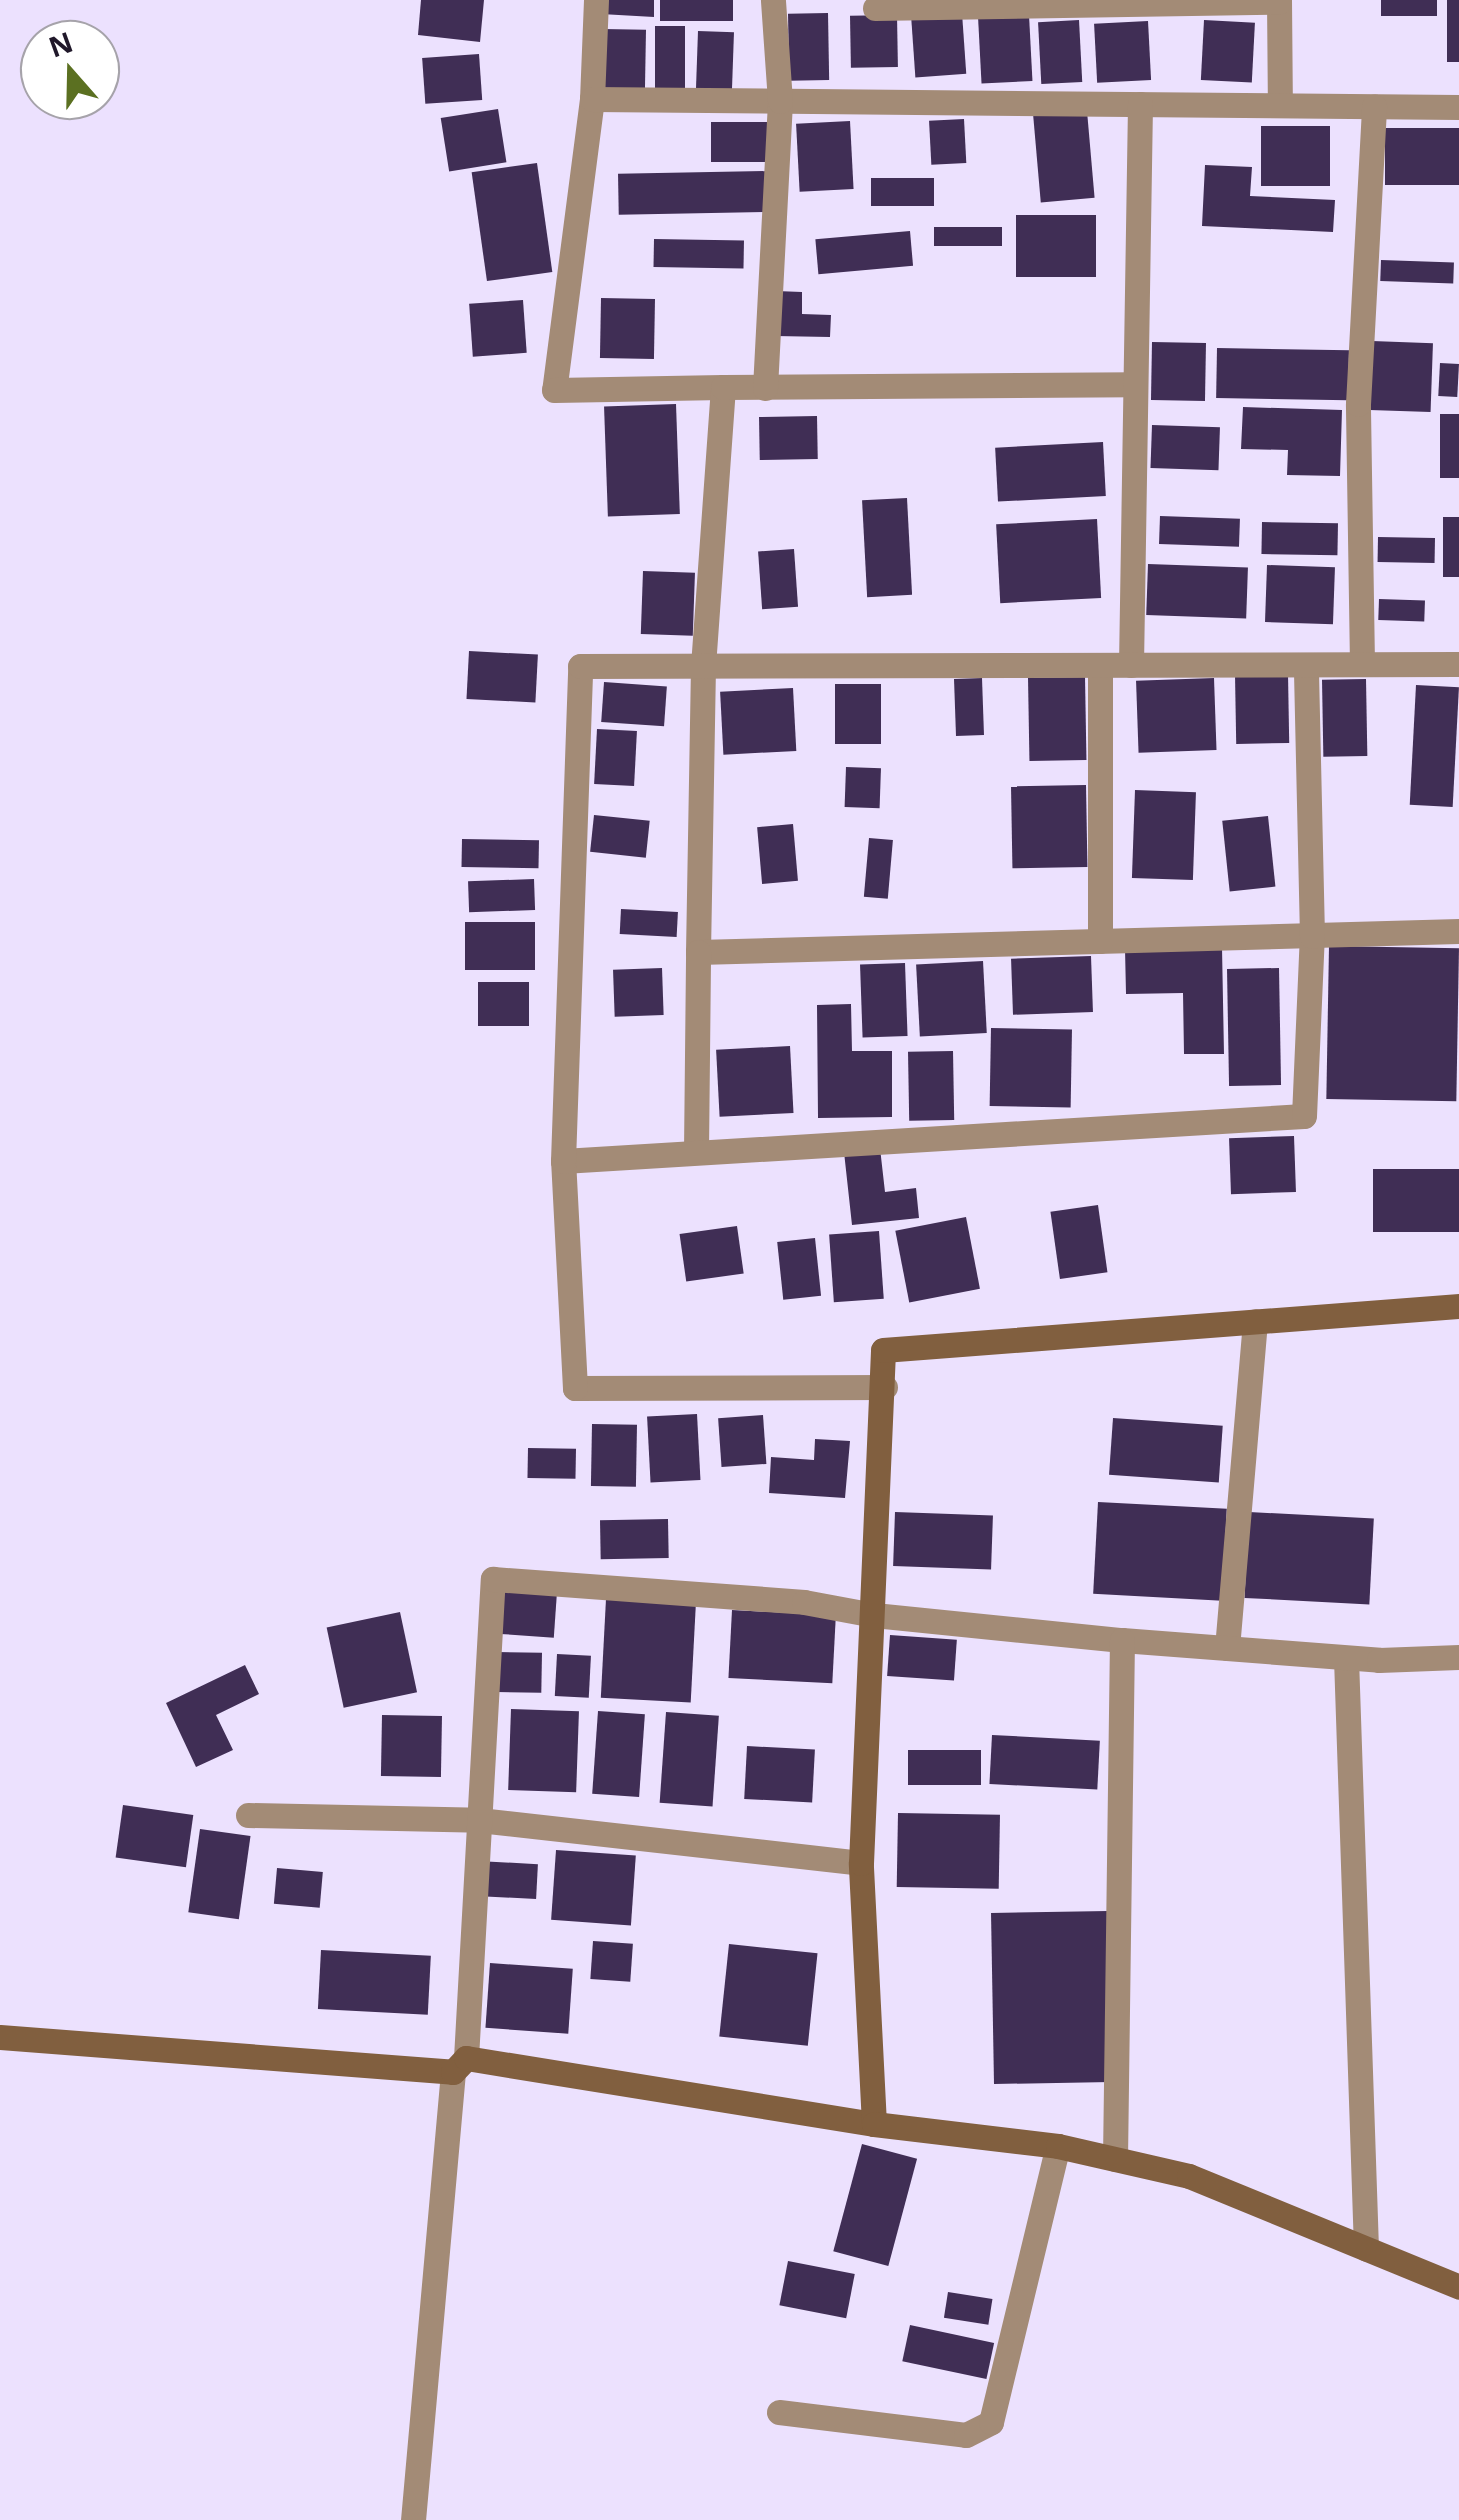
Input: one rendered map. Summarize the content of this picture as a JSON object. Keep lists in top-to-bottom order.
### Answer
{
  "north": "top"
}
